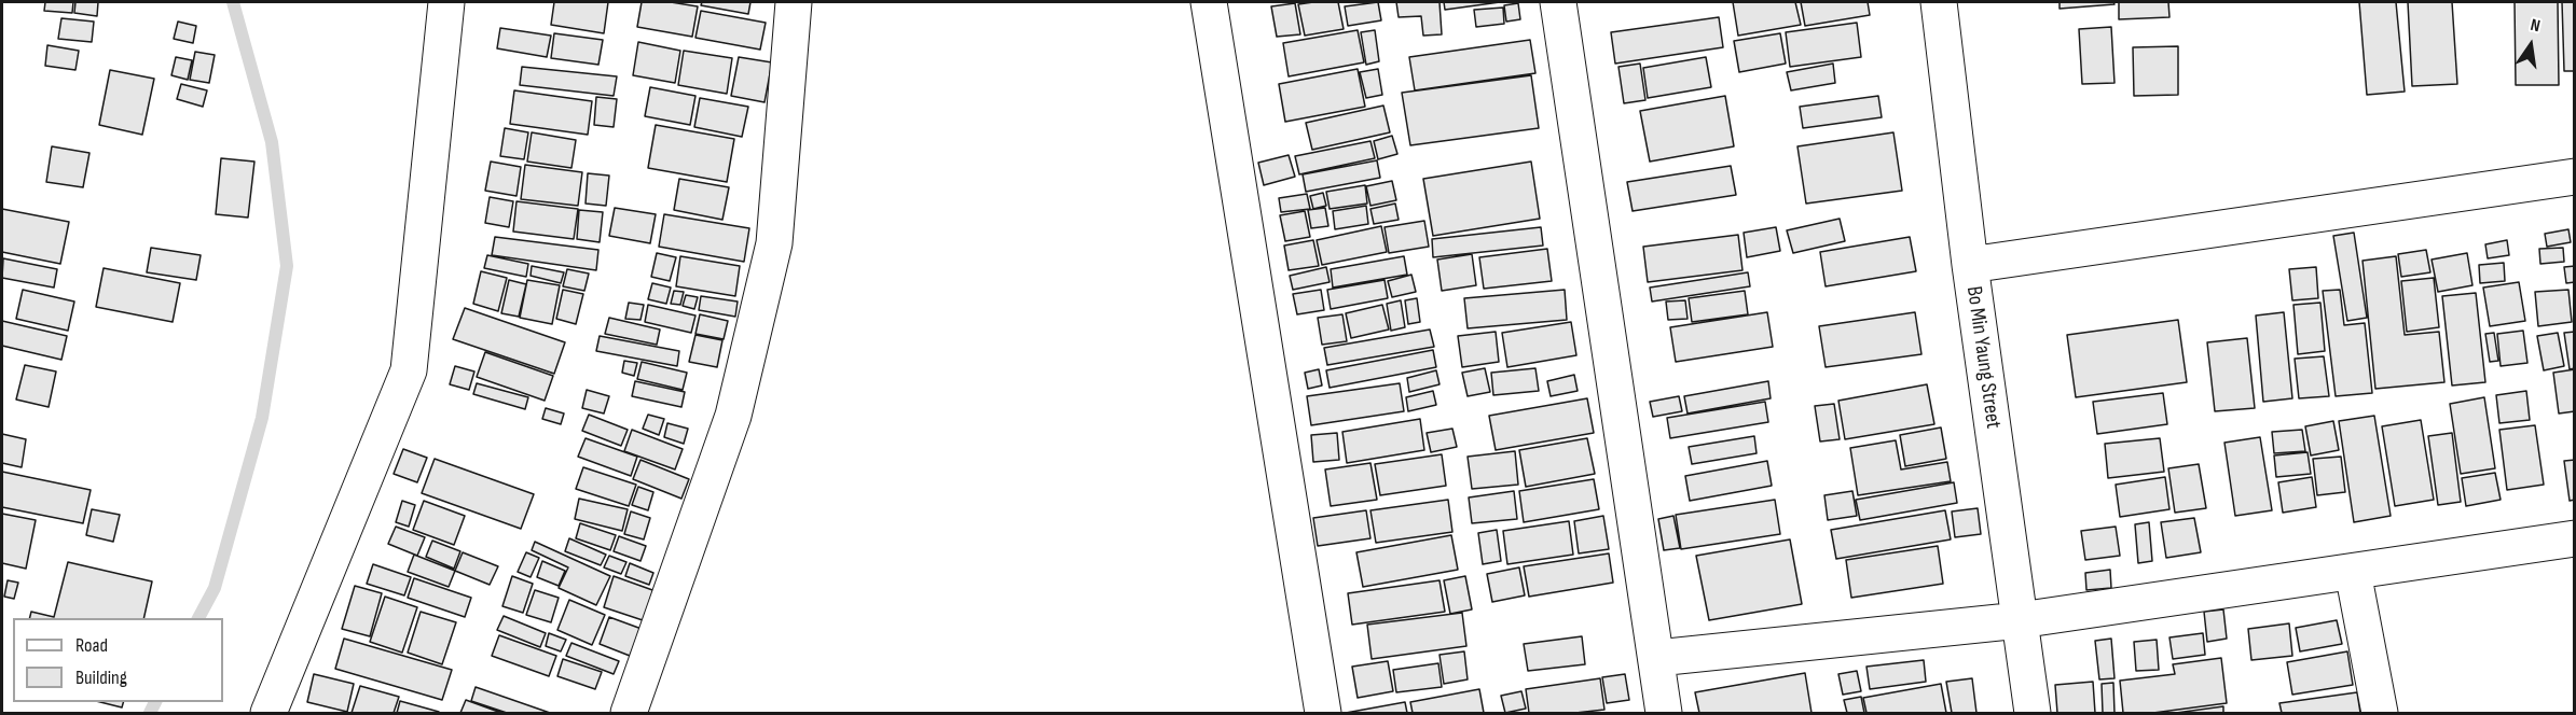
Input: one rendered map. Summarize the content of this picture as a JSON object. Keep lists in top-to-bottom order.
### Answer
{
  "streets": {
    "street": ["Bo Min Yaung Street"]
  },
  "legend": ["Road", "Building"],
  "north": "top"
}
